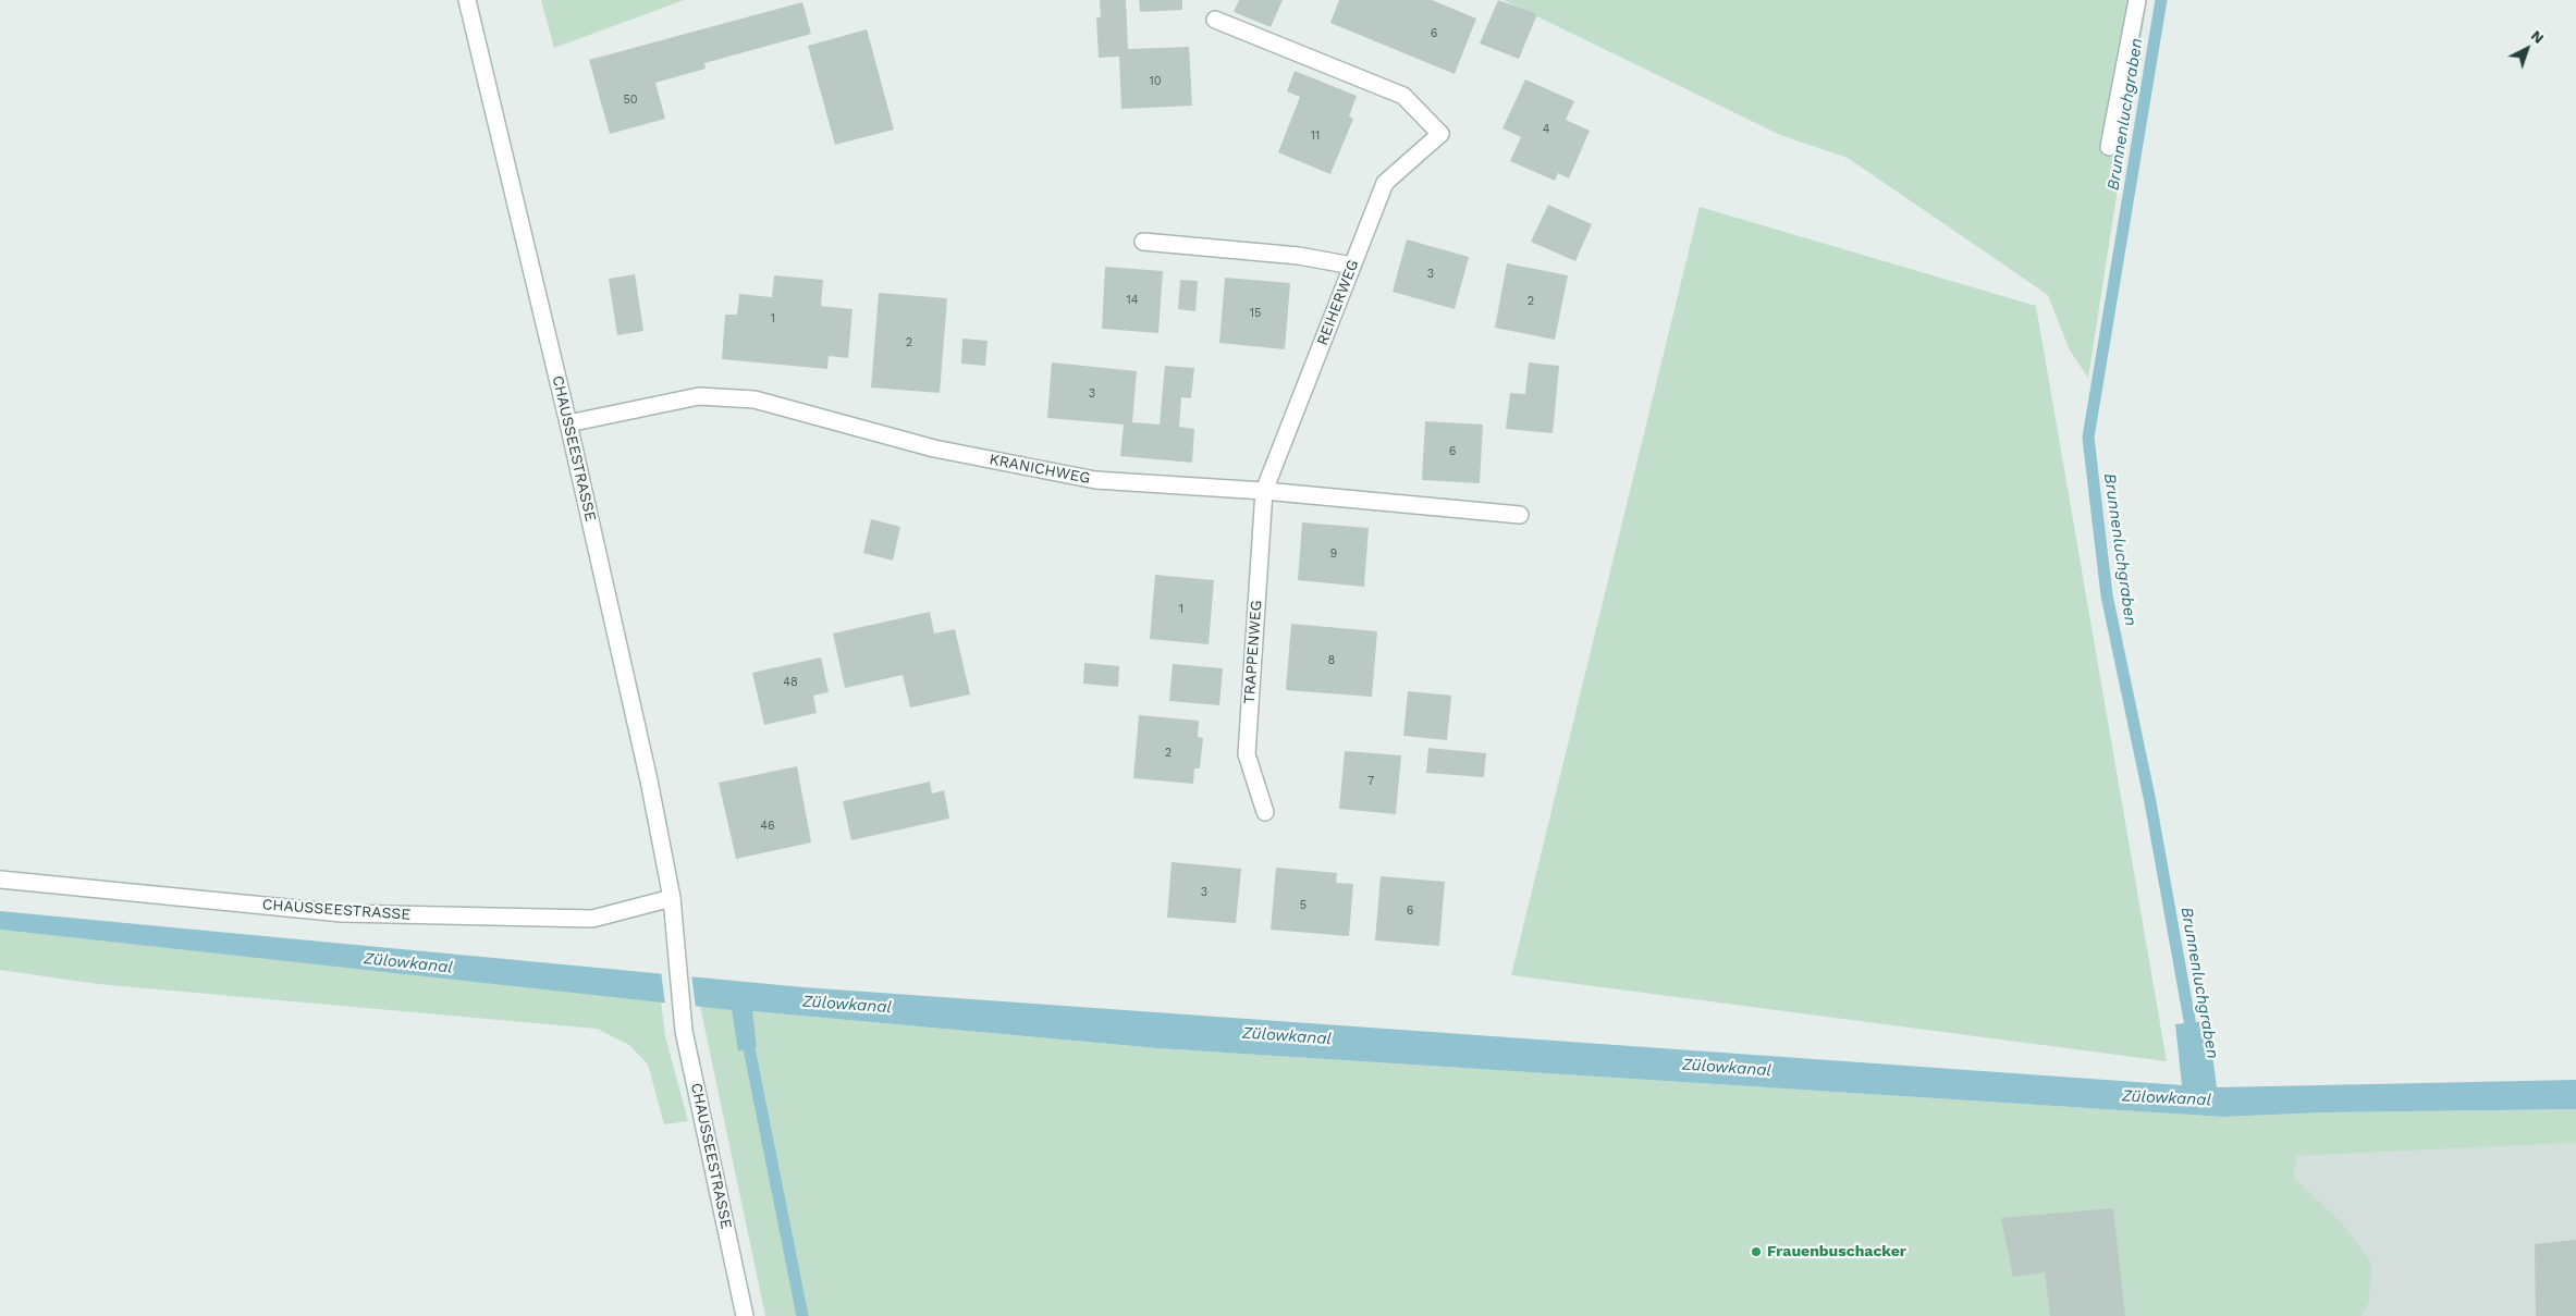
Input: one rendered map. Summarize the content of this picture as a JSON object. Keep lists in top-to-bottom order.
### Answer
{
  "streets": {
    "street": [
      "REIHERWEG",
      "CHAUSSEESTRASSE",
      "KRANICHWEG",
      "TRAPPENWEG"
    ]
  },
  "crossings": [
    ["REIHERWEG", "KRANICHWEG"],
    ["REIHERWEG", "TRAPPENWEG"],
    ["CHAUSSEESTRASSE", "KRANICHWEG"],
    ["KRANICHWEG", "TRAPPENWEG"]
  ],
  "water": ["Brunnenluchgraben", "Zülowkanal"],
  "places": ["Frauenbuschacker"],
  "house_numbers": [
    "6",
    "10",
    "50",
    "4",
    "11",
    "3",
    "14",
    "2",
    "15",
    "1",
    "2",
    "3",
    "6",
    "9",
    "1",
    "8",
    "48",
    "2",
    "7",
    "46",
    "3",
    "5",
    "6"
  ],
  "north": "top right"
}
